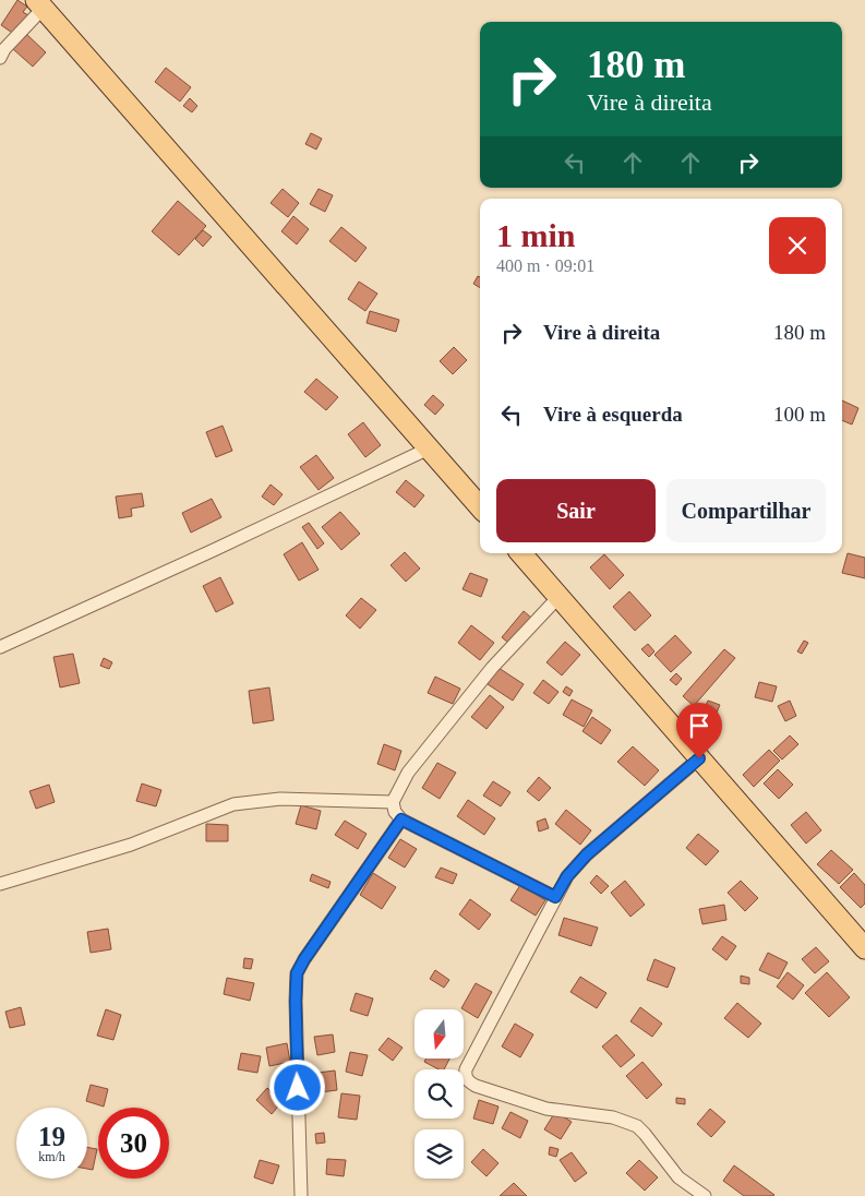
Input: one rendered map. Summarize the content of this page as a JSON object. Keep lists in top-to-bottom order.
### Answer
{
  "north": "bottom",
  "page": {
    "turn": ["180 m", "Vire à direita"],
    "heading": ["1 min", "400 m · 09:01"],
    "list": [
      {
        "name": "Vire à direita",
        "value": "180 m"
      },
      {
        "name": "Vire à esquerda",
        "value": "100 m"
      }
    ],
    "buttons": ["Sair", "Compartilhar"],
    "speed": "19 km/h",
    "limit": "30"
  }
}
